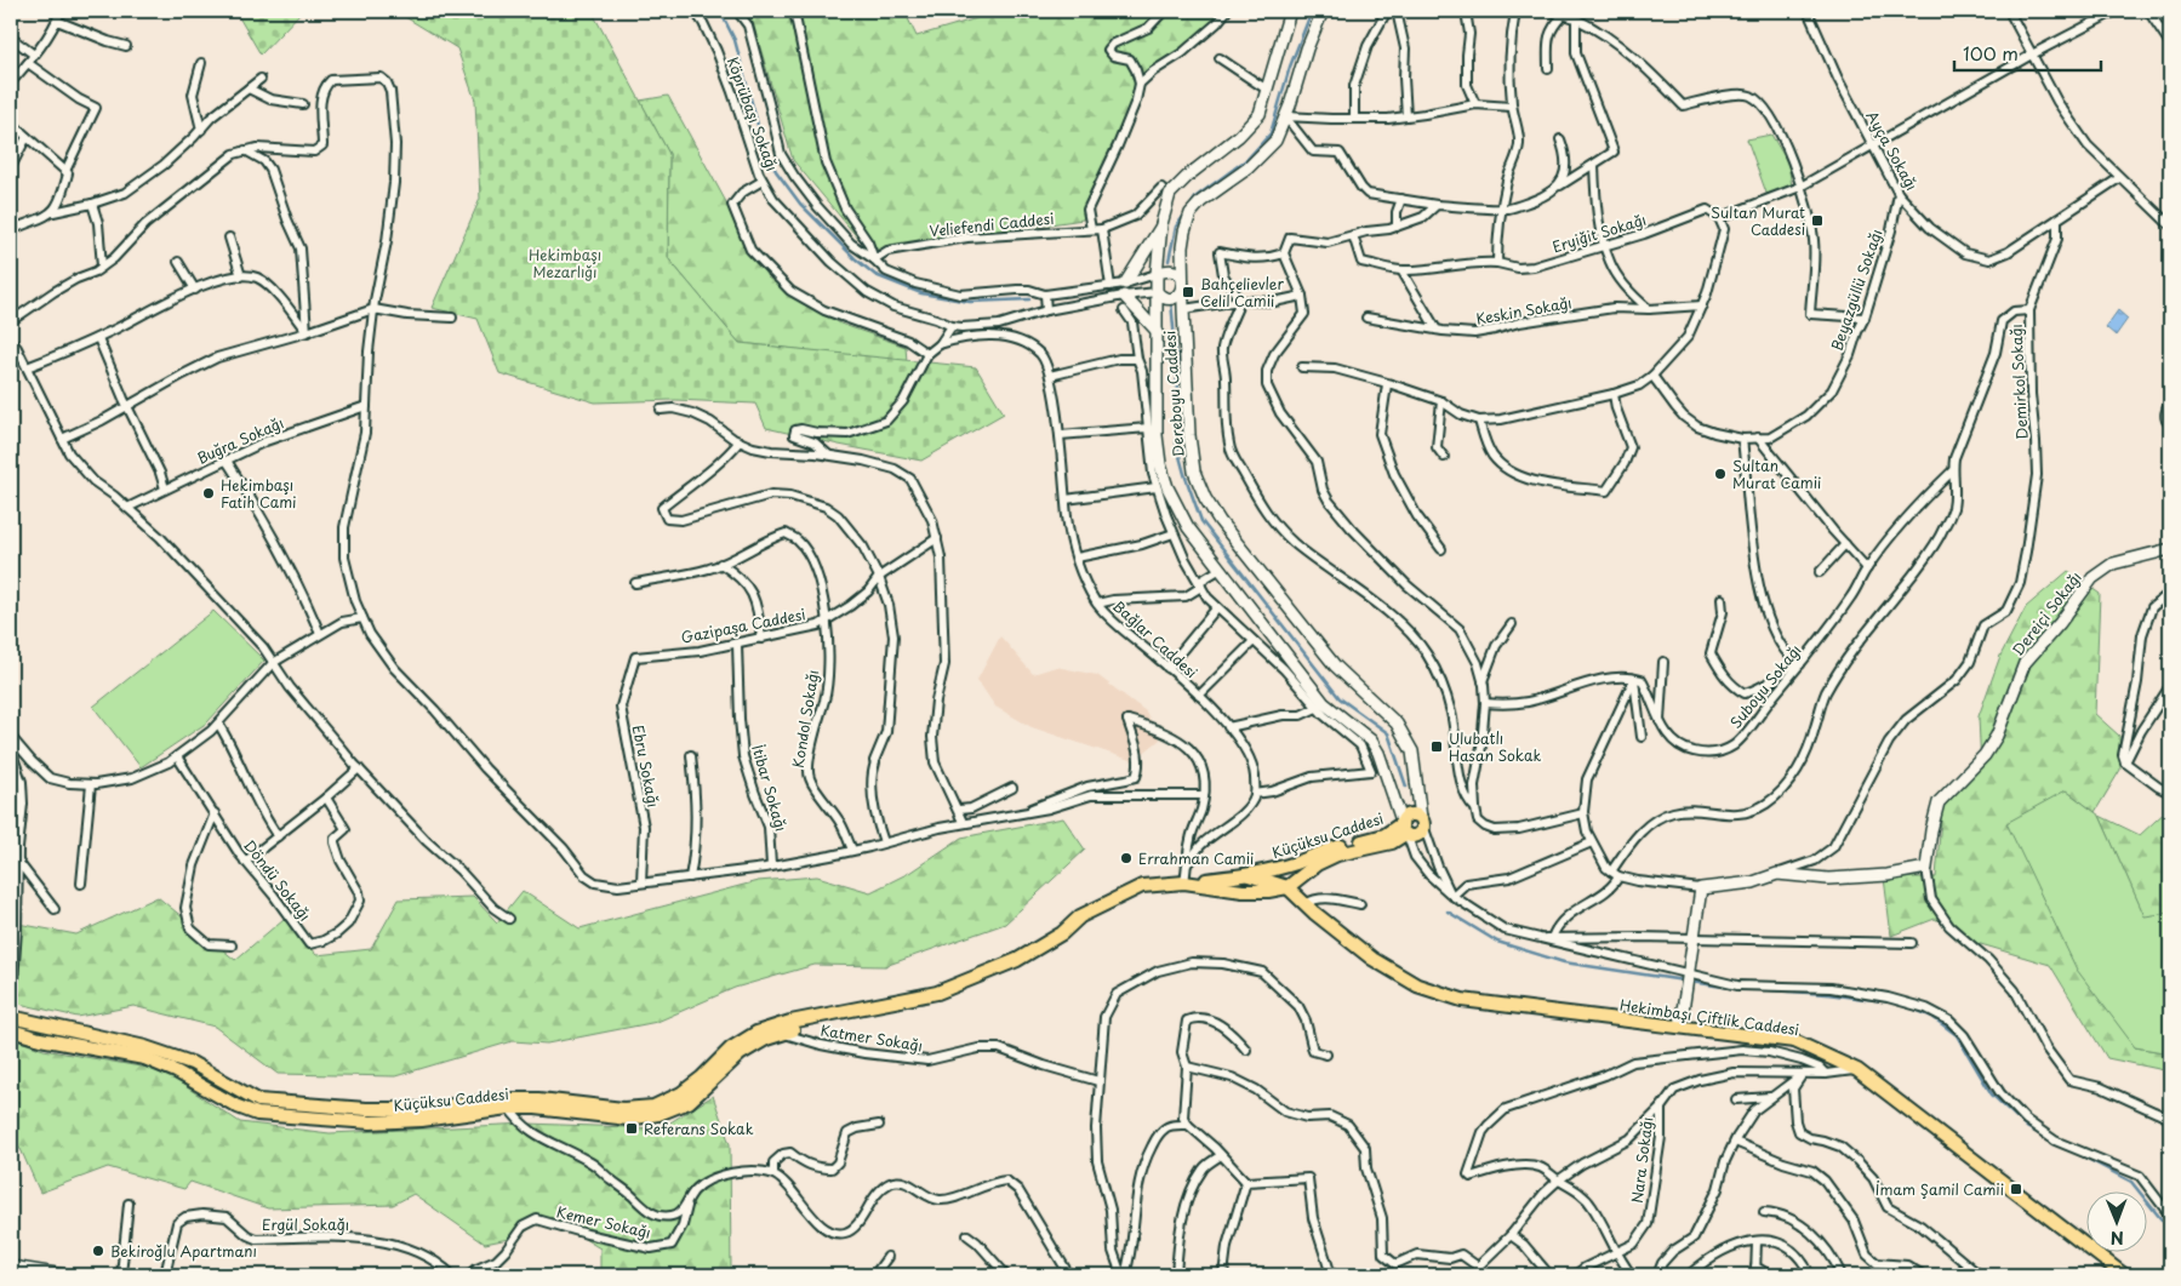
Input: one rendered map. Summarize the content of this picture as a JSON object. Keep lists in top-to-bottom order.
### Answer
{
  "streets": {
    "main road": [
      "Dereboyu Caddesi",
      "Dereiçi Sokağı",
      "Küçüksu Caddesi",
      "Hekimbaşı Çiftlik Caddesi"
    ],
    "street": [
      "Köprübaşı Sokağı",
      "Ayça Sokağı",
      "Veliefendi Caddesi",
      "Eryiğit Sokağı",
      "Beyazgüllü Sokağı",
      "Keskin Sokağı",
      "Demirkol Sokağı",
      "Buğra Sokağı",
      "Gazipaşa Caddesi",
      "Bağlar Caddesi",
      "Suboyu Sokağı",
      "Kondol Sokağı",
      "Ebru Sokağı",
      "İtibar Sokağı",
      "Döndü Sokağı",
      "Katmer Sokağı",
      "Nara Sokağı",
      "Kemer Sokağı",
      "Ergül Sokağı"
    ]
  },
  "crossings": [
    ["Köprübaşı Sokağı", "Veliefendi Caddesi"],
    ["Köprübaşı Sokağı", "Dereboyu Caddesi"],
    ["Ayça Sokağı", "Beyazgüllü Sokağı"],
    ["Ayça Sokağı", "Demirkol Sokağı"],
    ["Gazipaşa Caddesi", "Kondol Sokağı"],
    ["Gazipaşa Caddesi", "Ebru Sokağı"],
    ["Gazipaşa Caddesi", "İtibar Sokağı"],
    ["Küçüksu Caddesi", "Hekimbaşı Çiftlik Caddesi"],
    ["Küçüksu Caddesi", "Katmer Sokağı"],
    ["Hekimbaşı Çiftlik Caddesi", "Nara Sokağı"]
  ],
  "parks": ["Hekimbaşı Mezarlığı"],
  "places": {
    "transit": [
      "Sultan Murat Caddesi",
      "Bahçelievler Celil Camii",
      "Ulubatlı Hasan Sokak",
      "Referans Sokak",
      "İmam Şamil Camii"
    ],
    "other": [
      "Sultan Murat Camii",
      "Hekimbaşı Fatih Cami",
      "Errahman Camii",
      "Bekiroğlu Apartmanı"
    ]
  },
  "scale_bar": "100 m",
  "north": "bottom"
}
